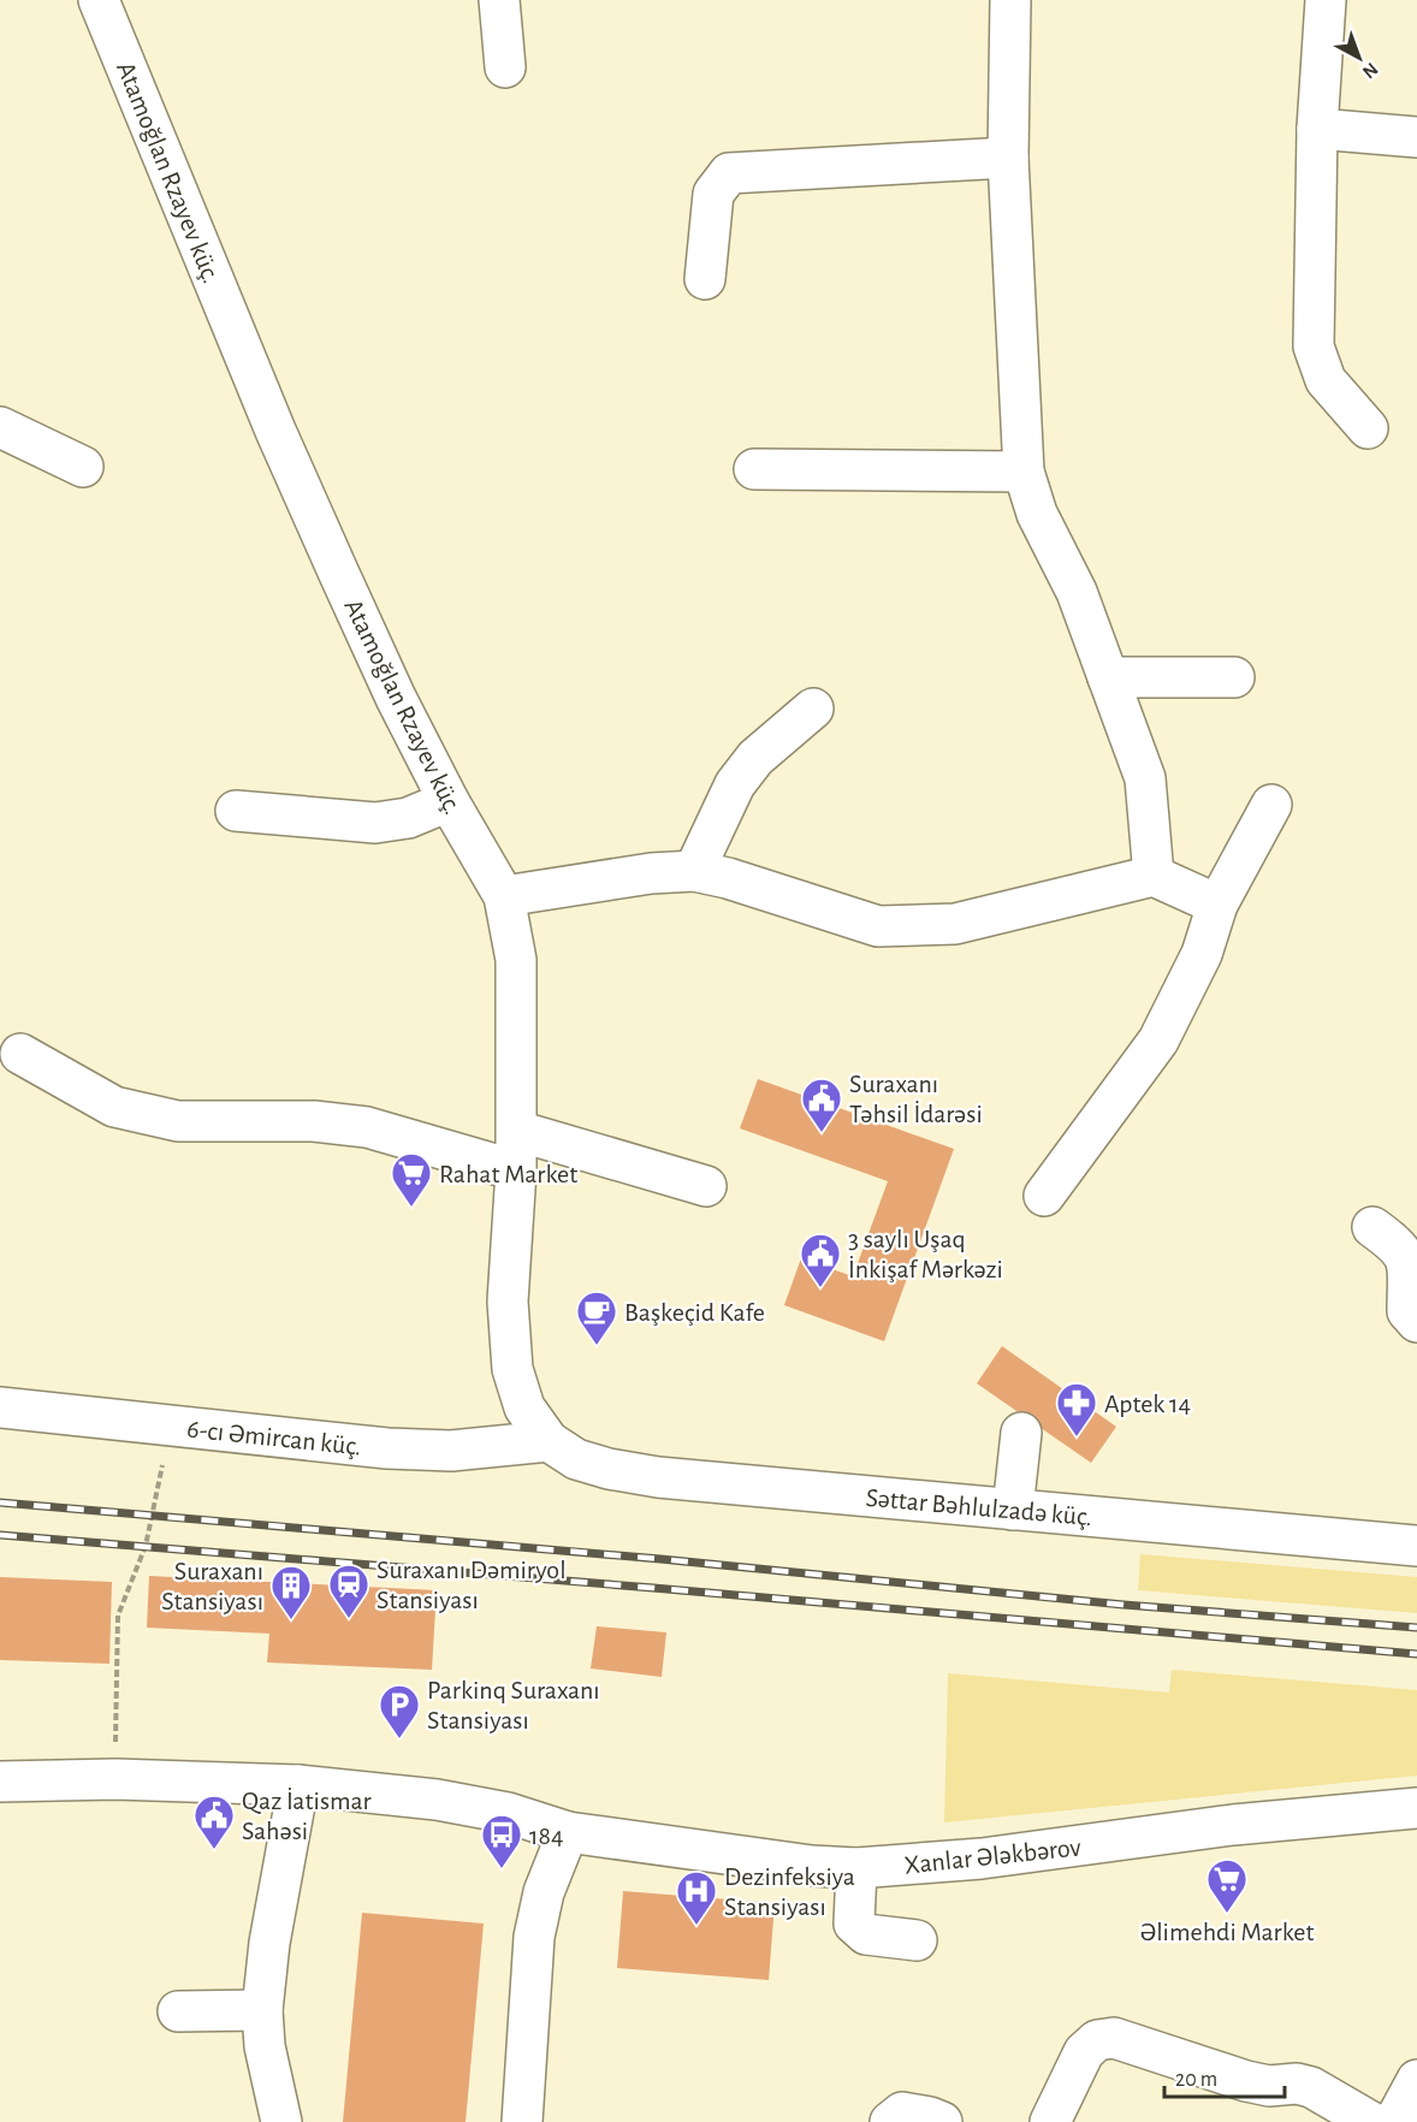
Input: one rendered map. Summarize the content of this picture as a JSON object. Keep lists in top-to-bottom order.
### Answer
{
  "streets": {
    "street": [
      "Atamoğlan Rzayev küç.",
      "6-cı Əmircan küç.",
      "Səttar Bəhlulzadə küç.",
      "Xanlar Ələkbərov"
    ]
  },
  "crossings": [
    ["Atamoğlan Rzayev küç.", "6-cı Əmircan küç."],
    ["Atamoğlan Rzayev küç.", "Səttar Bəhlulzadə küç."],
    ["6-cı Əmircan küç.", "Səttar Bəhlulzadə küç."]
  ],
  "places": {
    "public building": ["Suraxanı Təhsil İdarəsi", "3 saylı Uşaq İnkişaf Mərkəzi", "Qaz İatismar Sahəsi"],
    "supermarket": ["Rahat Market", "Əlimehdi Market"],
    "cafe": ["Başkeçid Kafe"],
    "pharmacy": ["Aptek 14"],
    "station": ["Suraxanı Dəmiryol Stansiyası"],
    "building": ["Suraxanı Stansiyası"],
    "parking": ["Parkinq Suraxanı Stansiyası"],
    "bus stop": ["184"],
    "hospital": ["Dezinfeksiya Stansiyası"]
  },
  "scale_bar": "20 m",
  "north": "bottom right"
}
